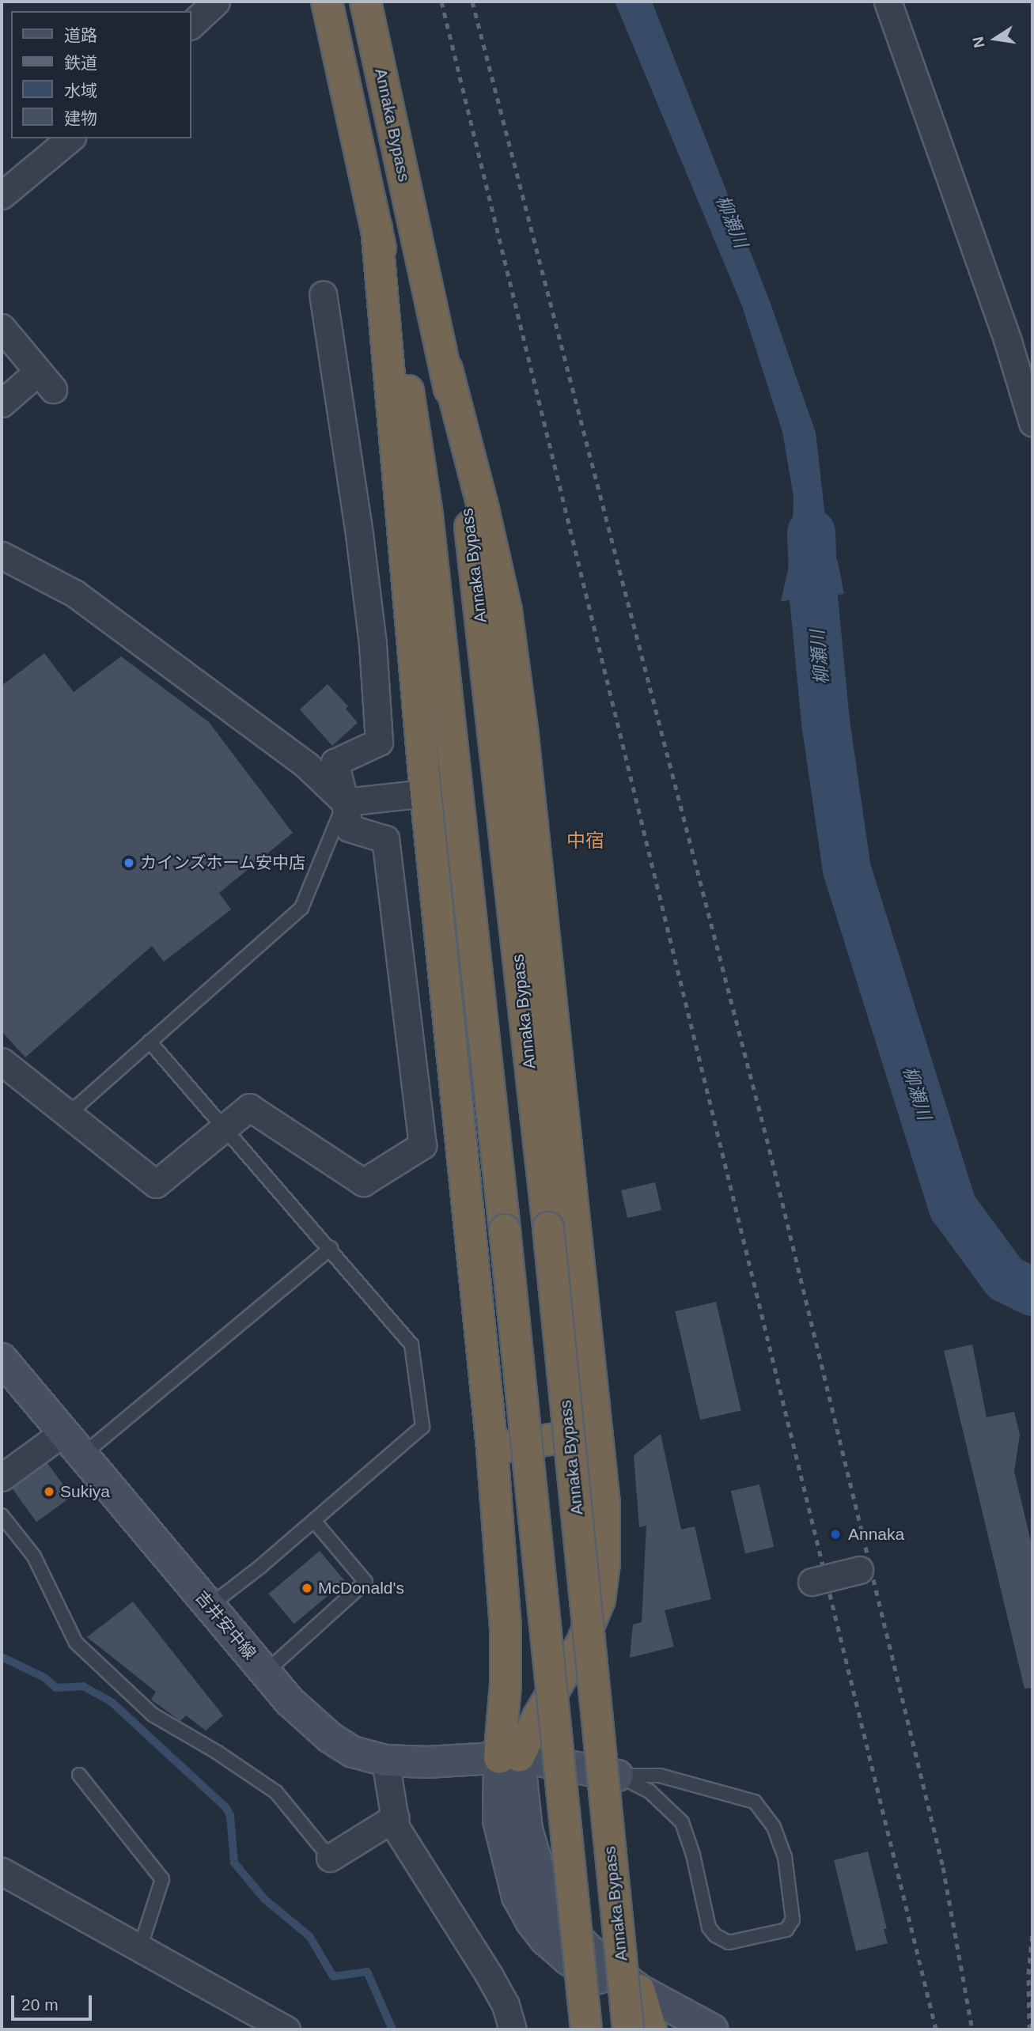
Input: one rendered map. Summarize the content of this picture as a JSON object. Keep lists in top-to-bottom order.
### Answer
{
  "streets": {
    "highway": ["Annaka Bypass"],
    "main road": ["吉井安中線"]
  },
  "districts": ["中宿"],
  "water": ["柳瀬川"],
  "places": [
    "カインズホーム安中店",
    "Sukiya",
    "Annaka",
    "McDonald's"
  ],
  "legend": [
    "道路",
    "鉄道",
    "水域",
    "建物"
  ],
  "scale_bar": "20 m",
  "north": "left"
}
